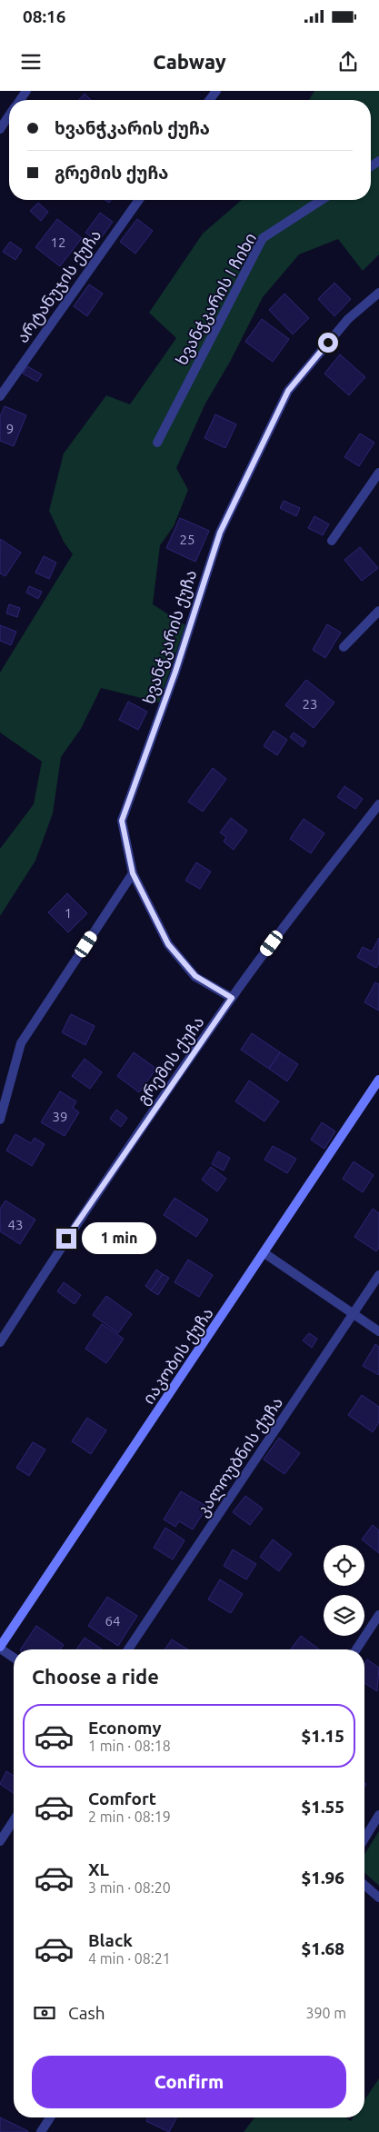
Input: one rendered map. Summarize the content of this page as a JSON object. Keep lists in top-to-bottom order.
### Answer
{
  "streets": {
    "street": [
      "არტანუჯის ქუჩა",
      "ხვანჭკარის I ჩიხი",
      "ხვანჭკარის ქუჩა",
      "გრემის ქუჩა",
      "იაკობის ქუჩა",
      "კალოუბნის ქუჩა"
    ]
  },
  "crossings": [
    ["ხვანჭკარის ქუჩა", "გრემის ქუჩა"]
  ],
  "house_numbers": [
    "12",
    "9",
    "25",
    "23",
    "1",
    "39",
    "43",
    "64"
  ],
  "page": {
    "status": "08:16",
    "header": "Cabway",
    "banner": ["ხვანჭკარის ქუჩა", "გრემის ქუჩა"],
    "bubble": "1 min",
    "heading": "Choose a ride",
    "list": [
      {
        "name": "Economy",
        "note": "1 min · 08:18",
        "value": "$1.15"
      },
      {
        "name": "Comfort",
        "note": "2 min · 08:19",
        "value": "$1.55"
      },
      {
        "name": "XL",
        "note": "3 min · 08:20",
        "value": "$1.96"
      },
      {
        "name": "Black",
        "note": "4 min · 08:21",
        "value": "$1.68"
      }
    ],
    "pay": ["Cash", "390 m"],
    "buttons": "Confirm"
  }
}
